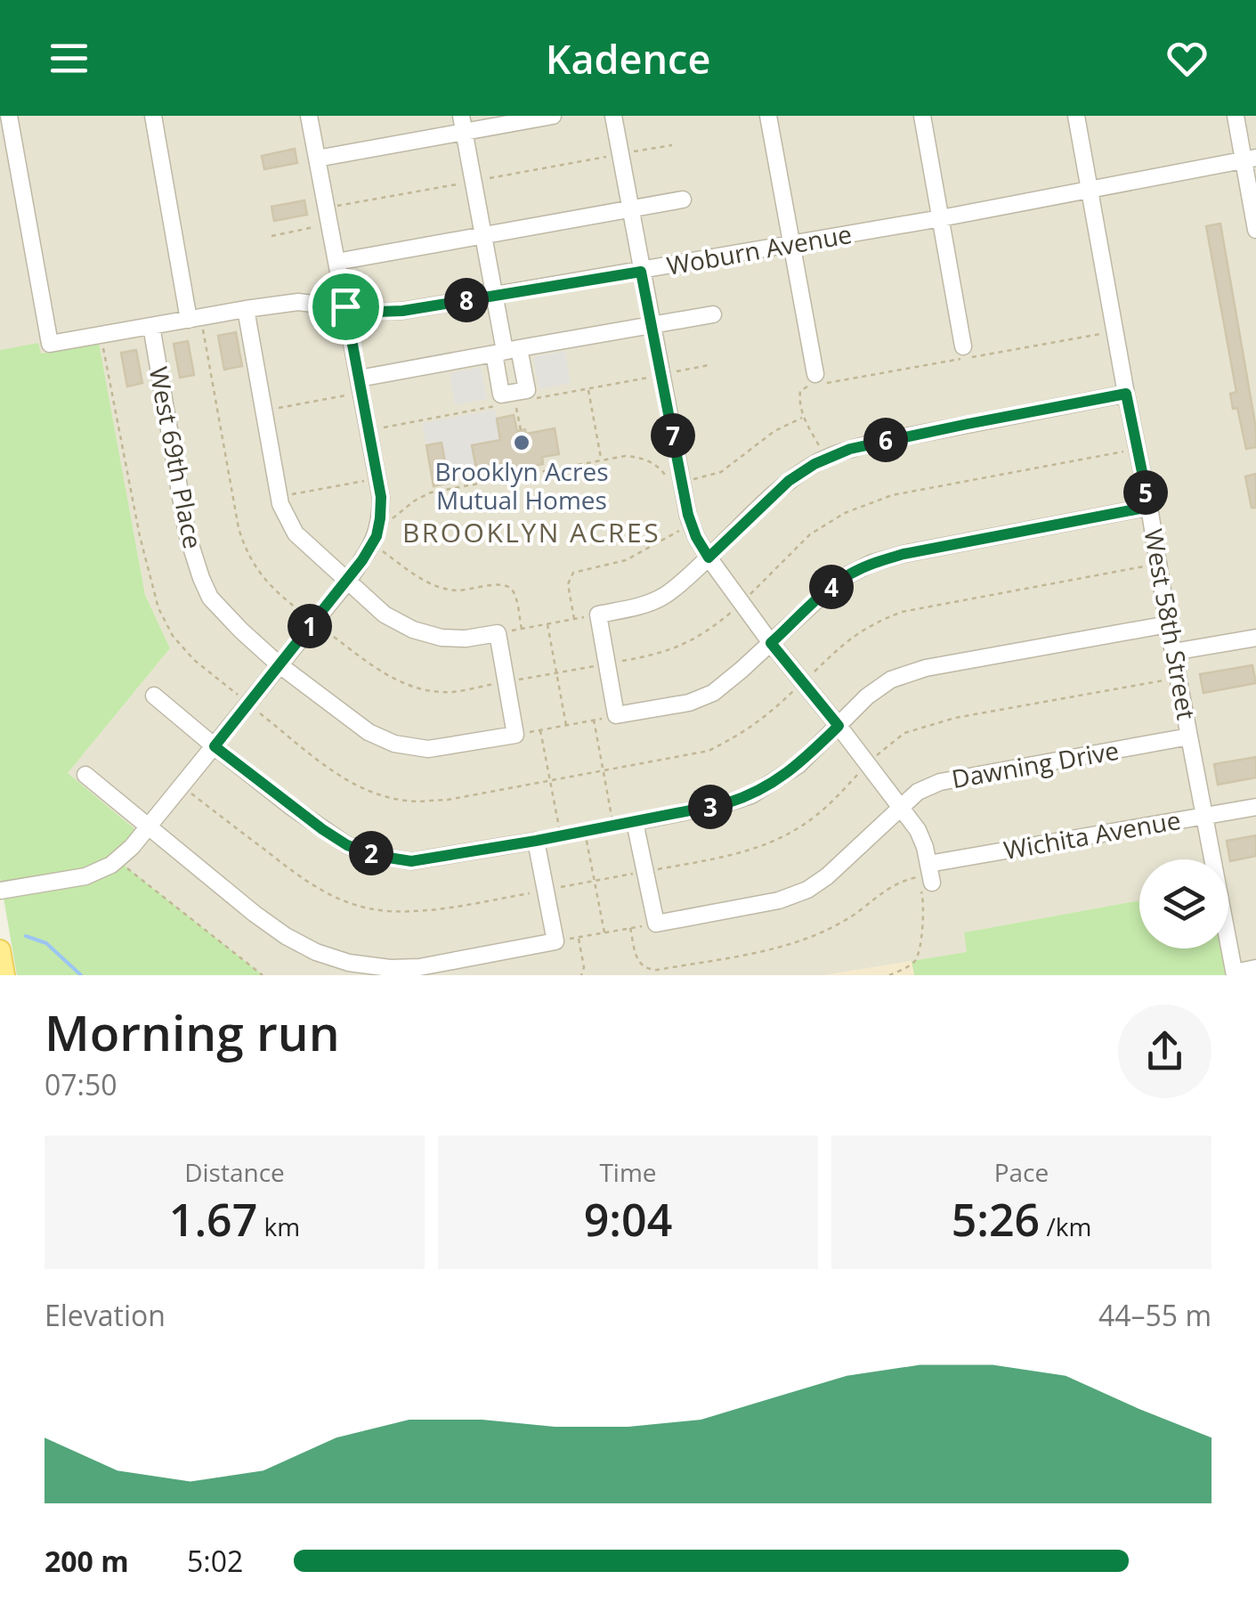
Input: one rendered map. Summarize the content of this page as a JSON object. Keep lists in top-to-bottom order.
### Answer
{
  "streets": {
    "street": [
      "Woburn Avenue",
      "West 69th Place",
      "West 58th Street",
      "Dawning Drive",
      "Wichita Avenue"
    ]
  },
  "crossings": [
    ["Woburn Avenue", "West 69th Place"],
    ["Woburn Avenue", "West 58th Street"],
    ["West 58th Street", "Dawning Drive"],
    ["West 58th Street", "Wichita Avenue"]
  ],
  "districts": ["BROOKLYN ACRES"],
  "places": ["Brooklyn Acres Mutual Homes"],
  "page": {
    "header": "Kadence",
    "pins": [
      "8",
      "7",
      "6",
      "5",
      "4",
      "1",
      "3",
      "2"
    ],
    "heading": ["Morning run", "07:50"],
    "stats": [
      ["Distance", "1.67 km"],
      ["Time", "9:04"],
      ["Pace", "5:26 /km"]
    ],
    "chart": ["Elevation", "44–55 m"],
    "list": [
      {
        "name": "200 m",
        "note": "5:02"
      }
    ]
  }
}
